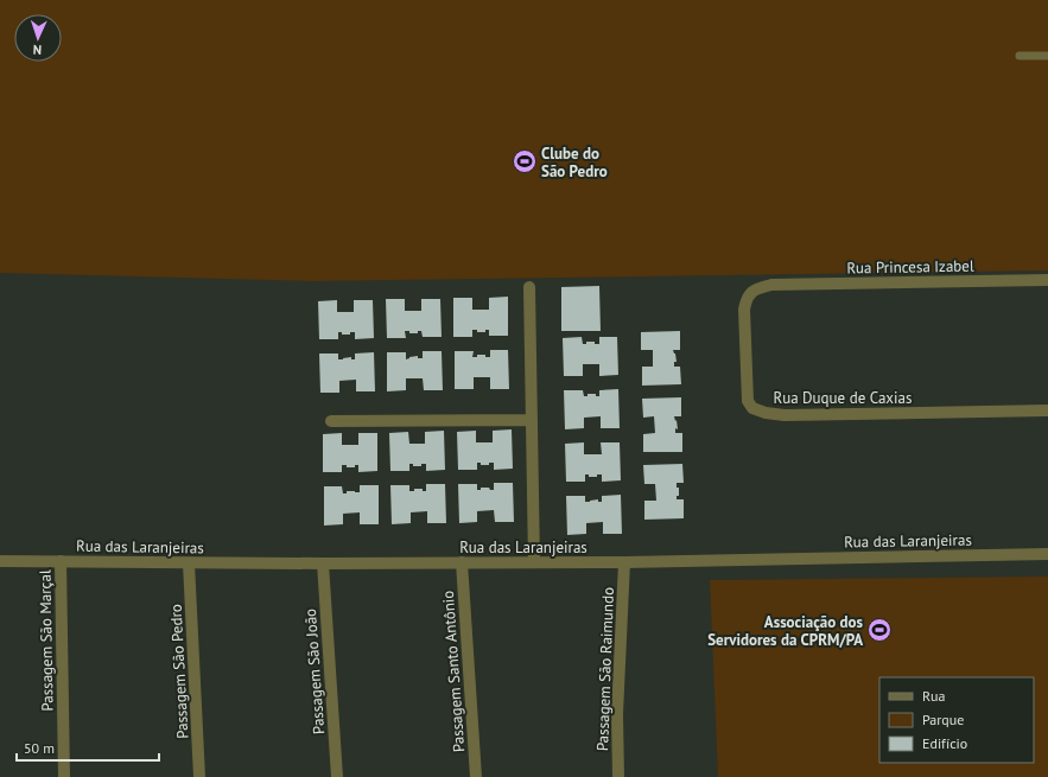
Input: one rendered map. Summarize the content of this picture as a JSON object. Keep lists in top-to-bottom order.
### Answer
{
  "streets": {
    "street": [
      "Rua Princesa Izabel",
      "Rua Duque de Caxias",
      "Rua das Laranjeiras",
      "Passagem São Marçal",
      "Passagem São Raimundo",
      "Passagem São Pedro",
      "Passagem São João",
      "Passagem Santo Antônio"
    ]
  },
  "crossings": [
    ["Rua Princesa Izabel", "Rua Duque de Caxias"],
    ["Rua das Laranjeiras", "Passagem São Marçal"],
    ["Rua das Laranjeiras", "Passagem São Raimundo"],
    ["Rua das Laranjeiras", "Passagem São Pedro"],
    ["Rua das Laranjeiras", "Passagem São João"],
    ["Rua das Laranjeiras", "Passagem Santo Antônio"]
  ],
  "places": {
    "sports": ["Clube do São Pedro", "Associação dos Servidores da CPRM/PA"]
  },
  "legend": ["Rua", "Parque", "Edifício"],
  "scale_bar": "50 m",
  "north": "bottom"
}
